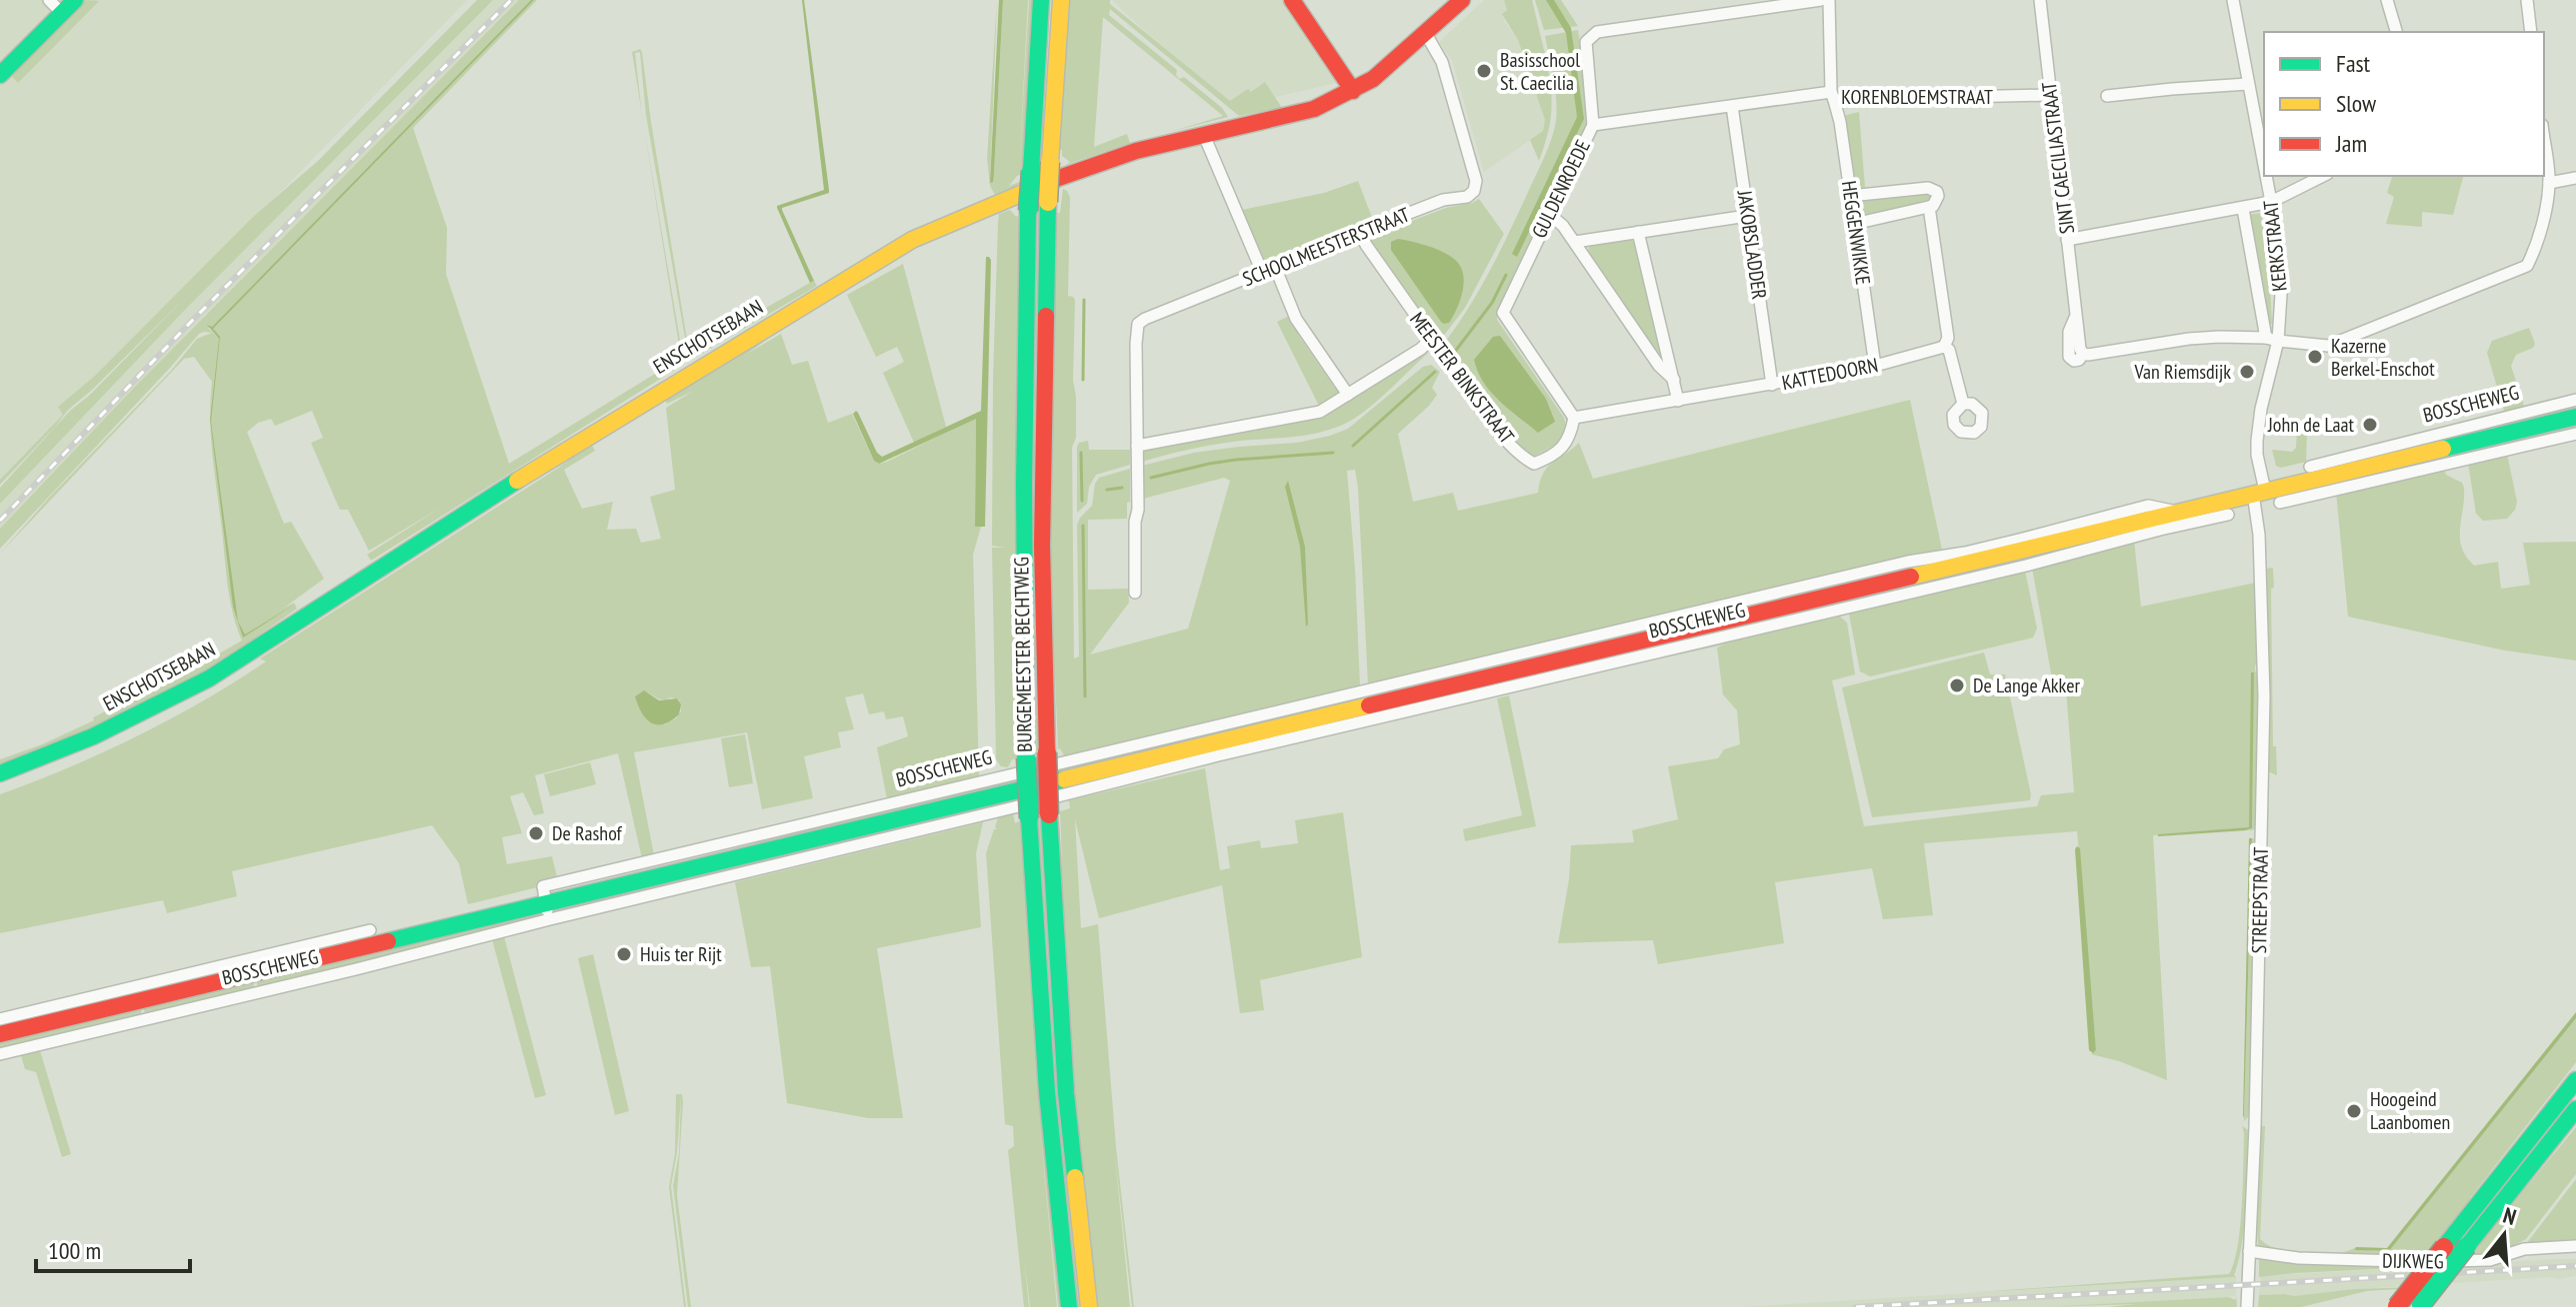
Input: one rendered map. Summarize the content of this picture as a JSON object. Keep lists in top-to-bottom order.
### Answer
{
  "streets": {
    "main road": ["ENSCHOTSEBAAN", "BOSSCHEWEG", "BURGEMEESTER BECHTWEG"],
    "street": [
      "KORENBLOEMSTRAAT",
      "SINT CAECILIASTRAAT",
      "GULDENROEDE",
      "HEGGENWIKKE",
      "JAKOBSLADDER",
      "KERKSTRAAT",
      "SCHOOLMEESTERSTRAAT",
      "KATTEDOORN",
      "MEESTER BINKSTRAAT",
      "STREEPSTRAAT",
      "DIJKWEG"
    ]
  },
  "crossings": [
    ["KORENBLOEMSTRAAT", "SINT CAECILIASTRAAT"],
    ["KORENBLOEMSTRAAT", "GULDENROEDE"],
    ["KORENBLOEMSTRAAT", "HEGGENWIKKE"],
    ["SINT CAECILIASTRAAT", "KERKSTRAAT"],
    ["GULDENROEDE", "HEGGENWIKKE"],
    ["GULDENROEDE", "JAKOBSLADDER"],
    ["GULDENROEDE", "KATTEDOORN"],
    ["GULDENROEDE", "MEESTER BINKSTRAAT"],
    ["HEGGENWIKKE", "KATTEDOORN"],
    ["JAKOBSLADDER", "KATTEDOORN"],
    ["KERKSTRAAT", "BOSSCHEWEG"],
    ["KERKSTRAAT", "STREEPSTRAAT"],
    ["SCHOOLMEESTERSTRAAT", "ENSCHOTSEBAAN"],
    ["SCHOOLMEESTERSTRAAT", "MEESTER BINKSTRAAT"],
    ["KATTEDOORN", "MEESTER BINKSTRAAT"],
    ["BOSSCHEWEG", "STREEPSTRAAT"],
    ["STREEPSTRAAT", "DIJKWEG"]
  ],
  "places": [
    "Basisschool St. Caecilia",
    "Kazerne Berkel-Enschot",
    "Van Riemsdijk",
    "John de Laat",
    "De Lange Akker",
    "De Rashof",
    "Huis ter Rijt",
    "Hoogeind Laanbomen"
  ],
  "legend": ["Fast", "Slow", "Jam"],
  "scale_bar": "100 m",
  "north": "top"
}
